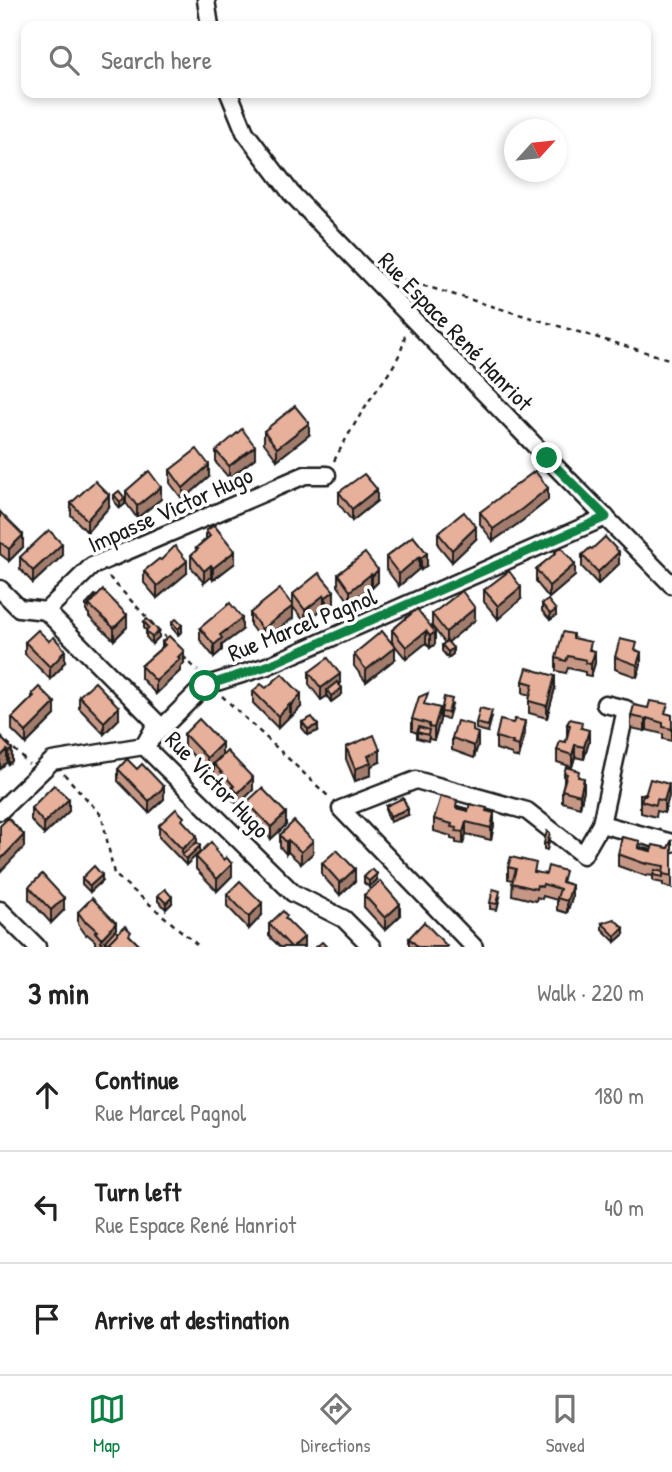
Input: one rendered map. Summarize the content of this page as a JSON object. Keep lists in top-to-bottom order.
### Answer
{
  "streets": {
    "street": [
      "Rue Espace René Hanriot",
      "Impasse Victor Hugo",
      "Rue Marcel Pagnol",
      "Rue Victor Hugo"
    ]
  },
  "crossings": [
    ["Rue Espace René Hanriot", "Rue Marcel Pagnol"],
    ["Impasse Victor Hugo", "Rue Victor Hugo"],
    ["Rue Marcel Pagnol", "Rue Victor Hugo"]
  ],
  "north": "top right",
  "page": {
    "search": "Search here",
    "heading": ["3 min", "Walk · 220 m"],
    "list": [
      ["Continue", "Rue Marcel Pagnol", "180 m"],
      ["Turn left", "Rue Espace René Hanriot", "40 m"],
      "Arrive at destination"
    ],
    "nav": ["Map", "Directions", "Saved"]
  }
}
